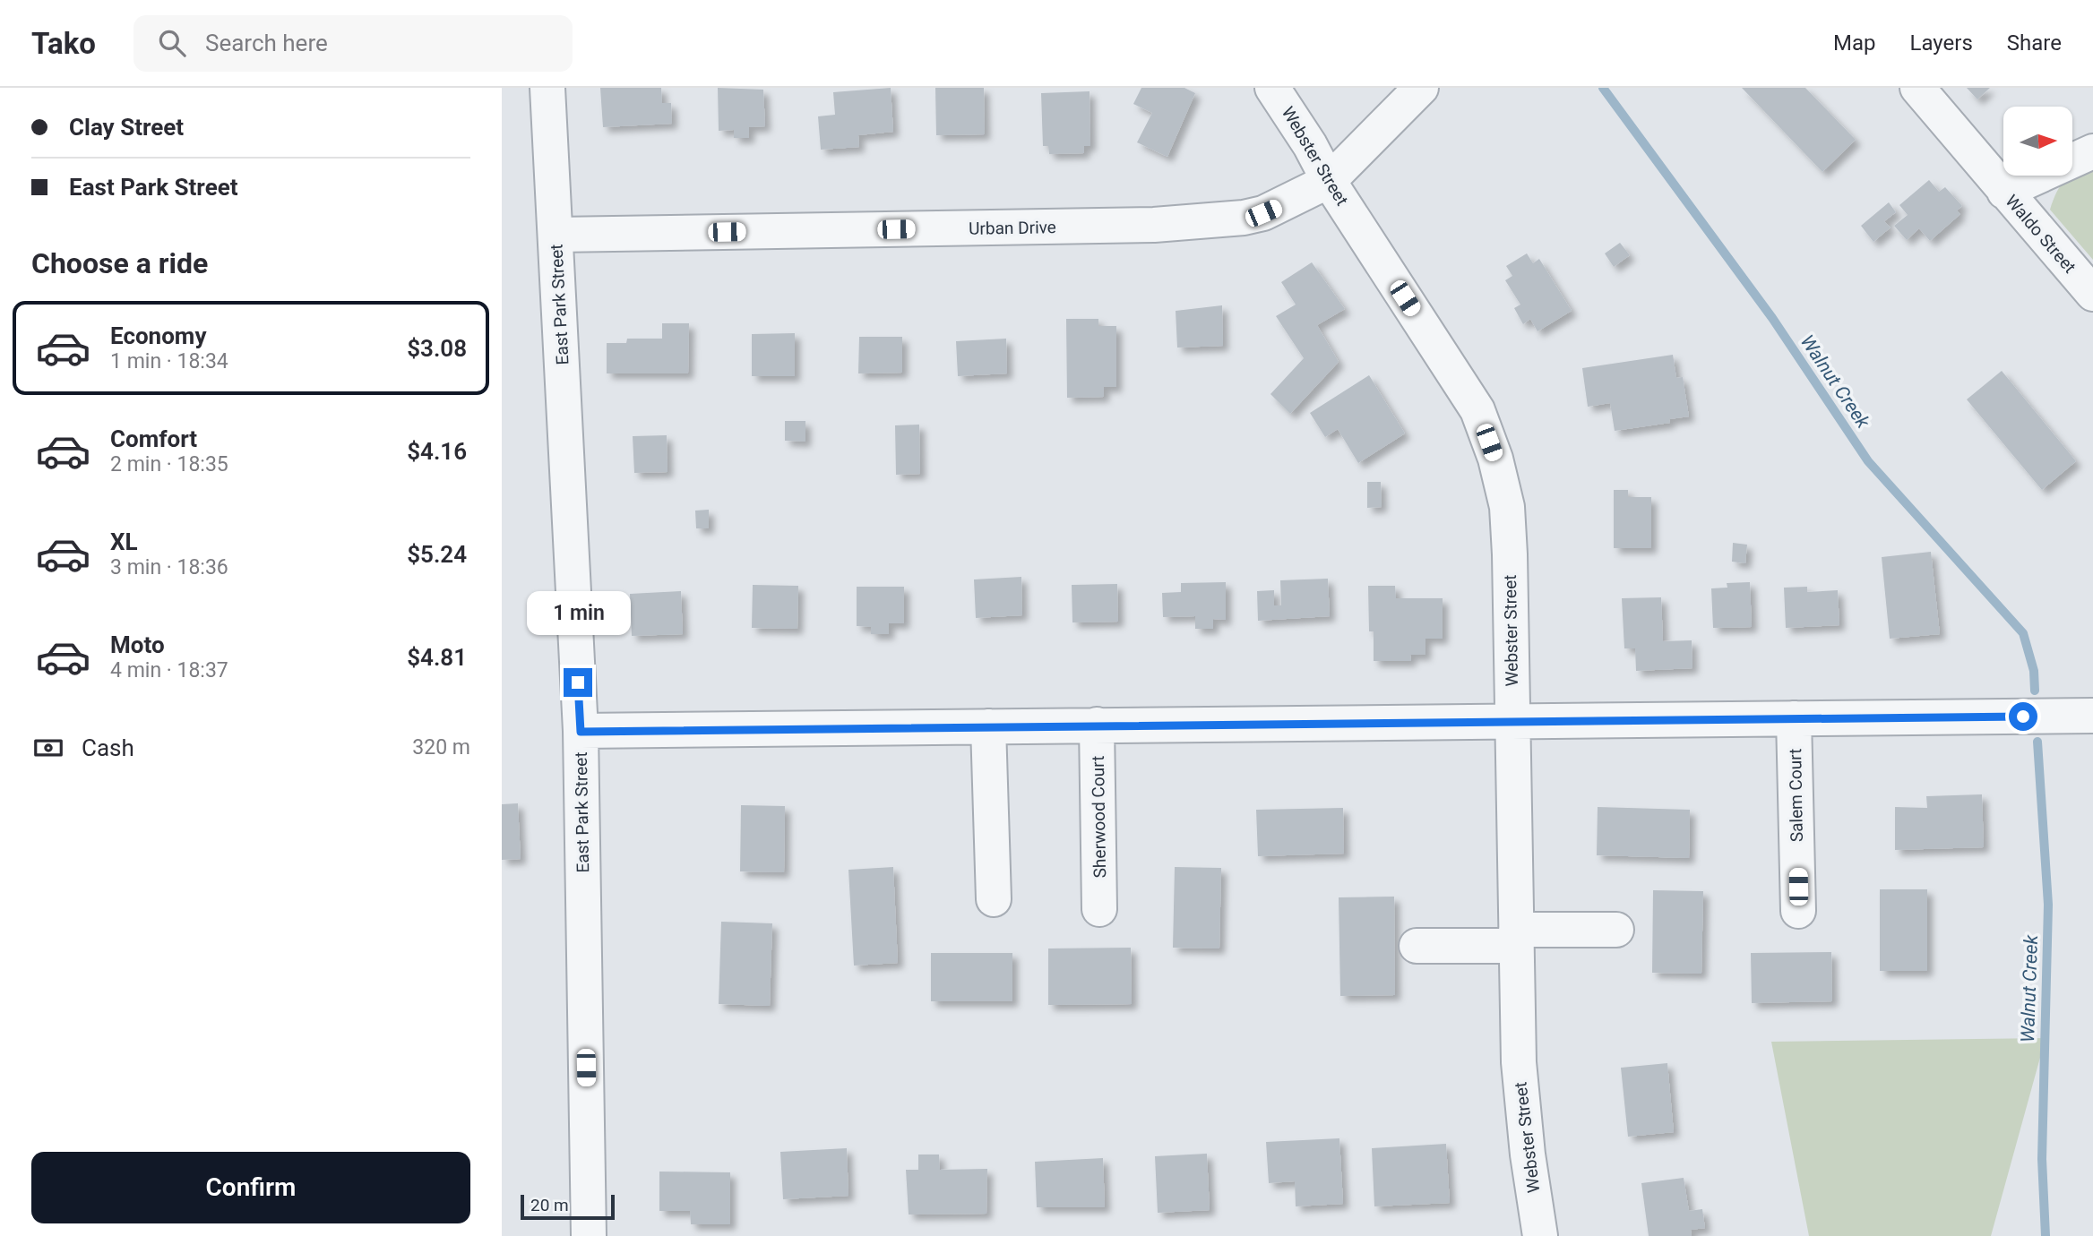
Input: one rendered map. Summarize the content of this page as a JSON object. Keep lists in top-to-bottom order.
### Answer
{
  "streets": {
    "street": [
      "Webster Street",
      "Urban Drive",
      "Waldo Street",
      "East Park Street",
      "Salem Court",
      "Sherwood Court"
    ]
  },
  "crossings": [
    ["Webster Street", "Urban Drive"],
    ["Urban Drive", "East Park Street"]
  ],
  "water": ["Walnut Creek"],
  "scale_bar": "20 m",
  "north": "right",
  "page": {
    "header": "Tako",
    "search": "Search here",
    "nav": ["Map", "Layers", "Share"],
    "banner": ["Clay Street", "East Park Street"],
    "heading": "Choose a ride",
    "list": [
      {
        "name": "Economy",
        "note": "1 min · 18:34",
        "value": "$3.08"
      },
      {
        "name": "Comfort",
        "note": "2 min · 18:35",
        "value": "$4.16"
      },
      {
        "name": "XL",
        "note": "3 min · 18:36",
        "value": "$5.24"
      },
      {
        "name": "Moto",
        "note": "4 min · 18:37",
        "value": "$4.81"
      }
    ],
    "bubble": "1 min",
    "pay": ["Cash", "320 m"],
    "buttons": "Confirm",
    "scale": "20 m"
  }
}
